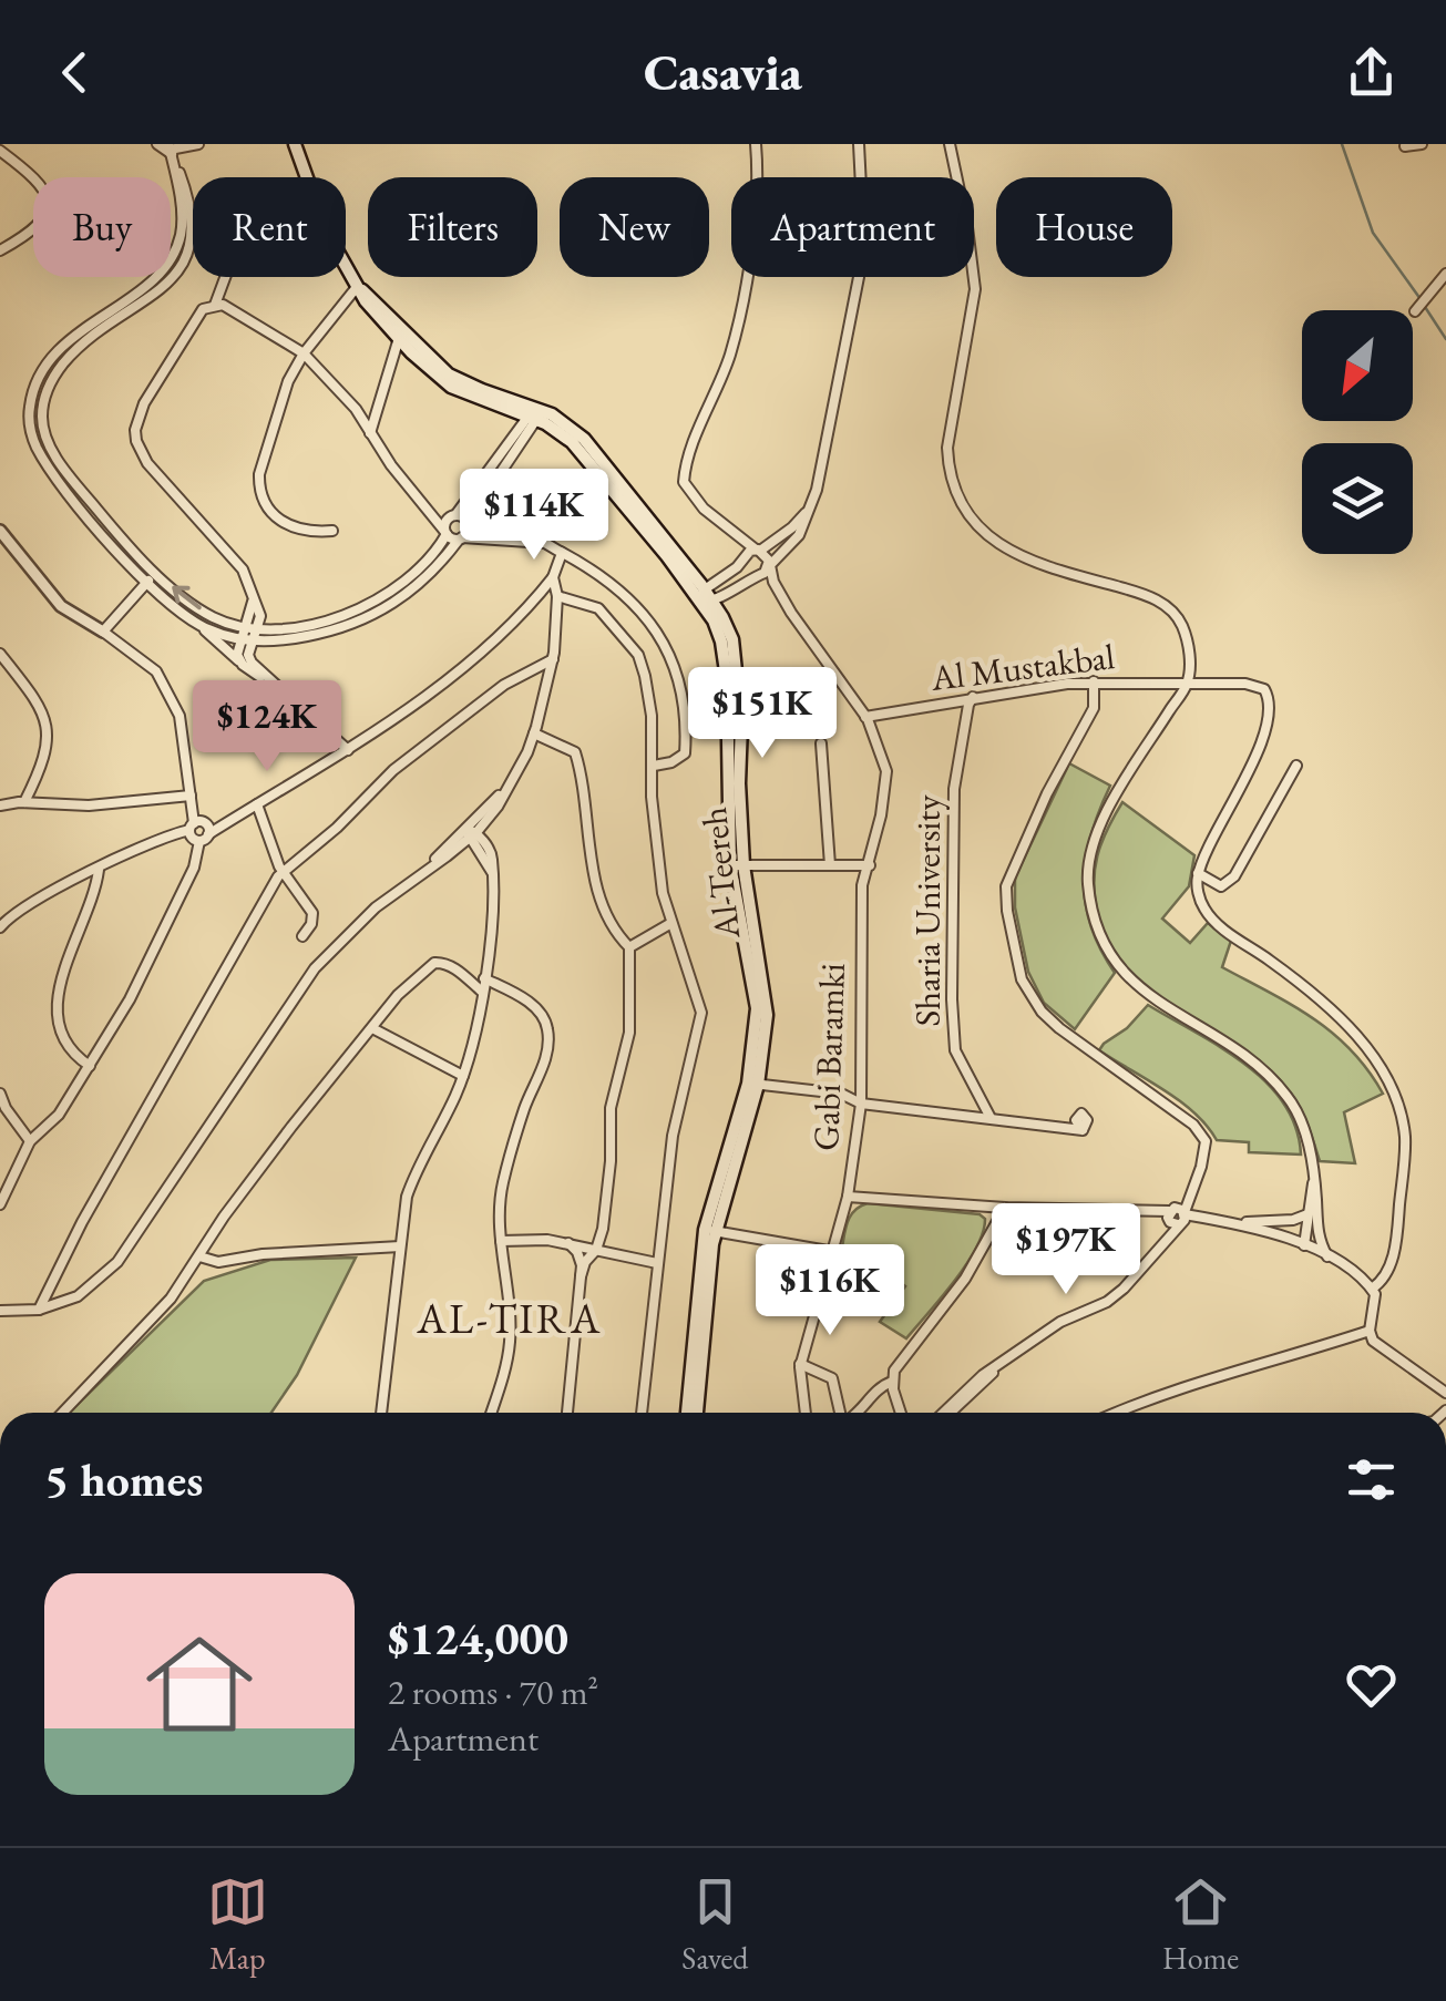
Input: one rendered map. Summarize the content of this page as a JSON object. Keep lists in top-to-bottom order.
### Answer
{
  "streets": {
    "main road": ["Al-Teereh"],
    "street": ["Al Mustakbal", "Sharia University", "Gabi Baramki"]
  },
  "crossings": [
    ["Al Mustakbal", "Sharia University"],
    ["Al Mustakbal", "Gabi Baramki"]
  ],
  "districts": ["AL-TIRA"],
  "north": "bottom left",
  "page": {
    "header": "Casavia",
    "chip": [
      "Buy",
      "Rent",
      "Filters",
      "New",
      "Apartment",
      "House"
    ],
    "price": [
      "$114K",
      "$151K",
      "$124K",
      "$197K",
      "$116K"
    ],
    "heading": "5 homes",
    "list": [
      {
        "name": "$124,000",
        "note": "2 rooms · 70 m² · Apartment"
      }
    ],
    "tabs": ["Map", "Saved", "Home"]
  }
}
